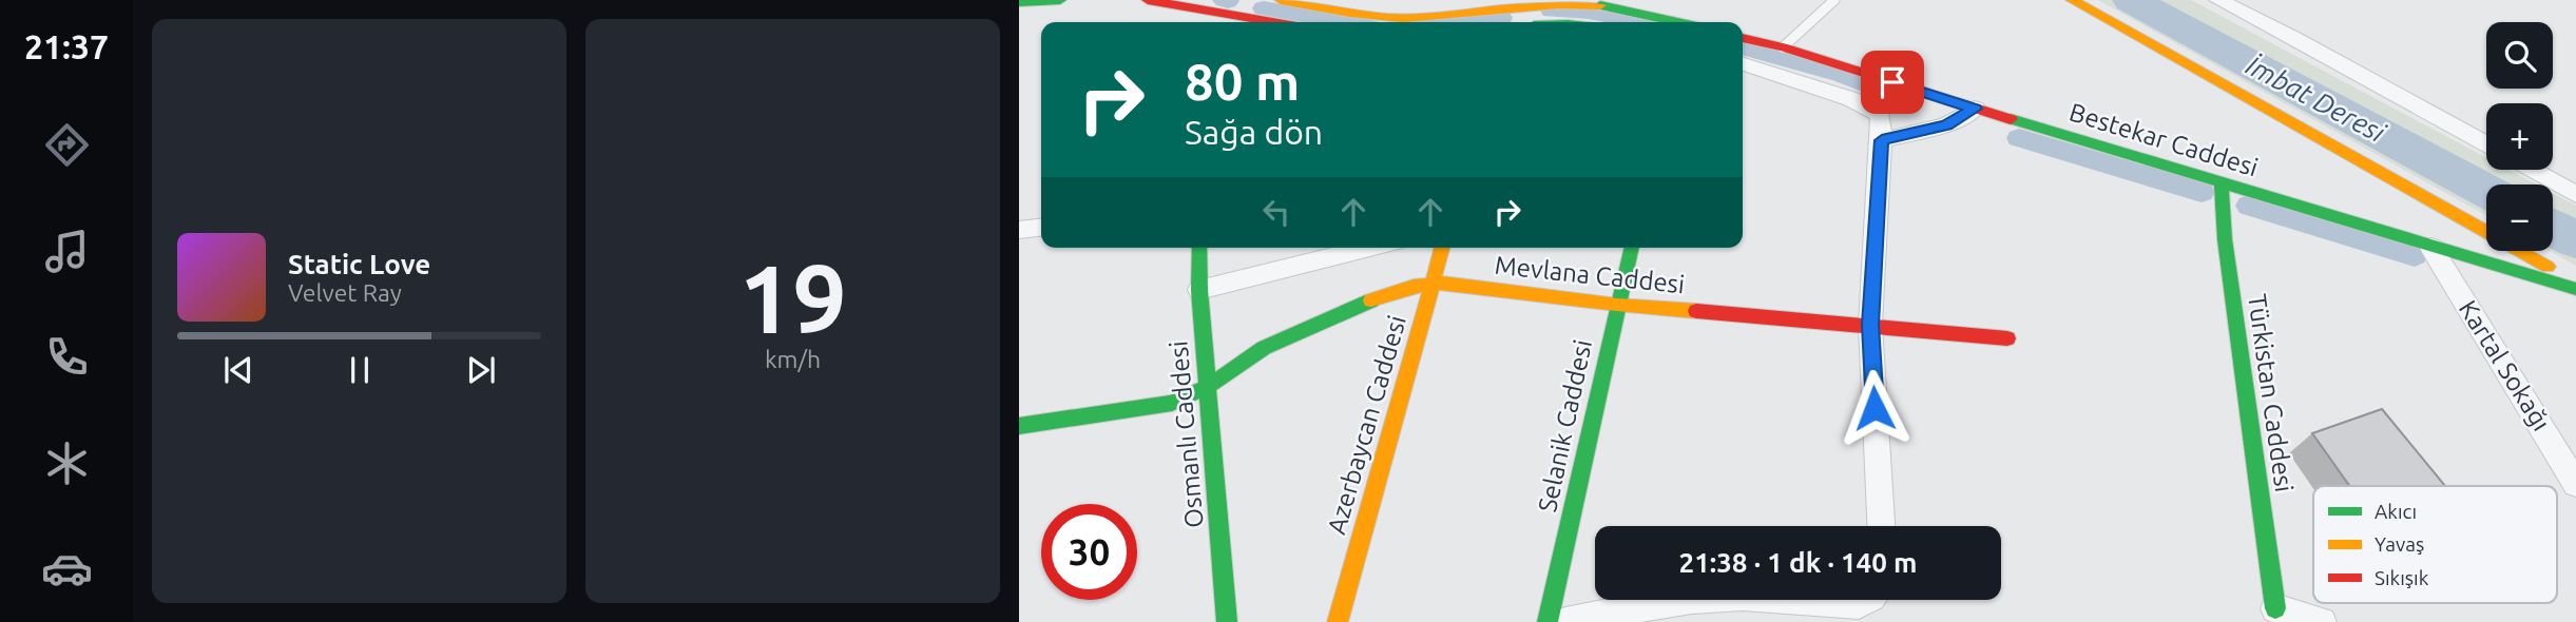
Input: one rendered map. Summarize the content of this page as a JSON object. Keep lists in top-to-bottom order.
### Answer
{
  "streets": {
    "street": [
      "Bestekar Caddesi",
      "Mevlana Caddesi",
      "Kartal Sokağı",
      "Türkistan Caddesi",
      "Azerbaycan Caddesi",
      "Selanik Caddesi",
      "Osmanlı Caddesi"
    ]
  },
  "crossings": [
    ["Bestekar Caddesi", "Kartal Sokağı"],
    ["Bestekar Caddesi", "Türkistan Caddesi"],
    ["Mevlana Caddesi", "Azerbaycan Caddesi"],
    ["Mevlana Caddesi", "Selanik Caddesi"],
    ["Mevlana Caddesi", "Osmanlı Caddesi"]
  ],
  "water": ["İmbat Deresi"],
  "legend": ["Akıcı", "Yavaş", "Sıkışık"],
  "page": {
    "tabs": "21:37",
    "tile": ["19", "km/h"],
    "map_buttons": ["+", "−"],
    "turn": ["80 m", "Sağa dön"],
    "song": ["Static Love", "Velvet Ray"],
    "limit": "30",
    "trip": "21:38 · 1 dk · 140 m"
  }
}
